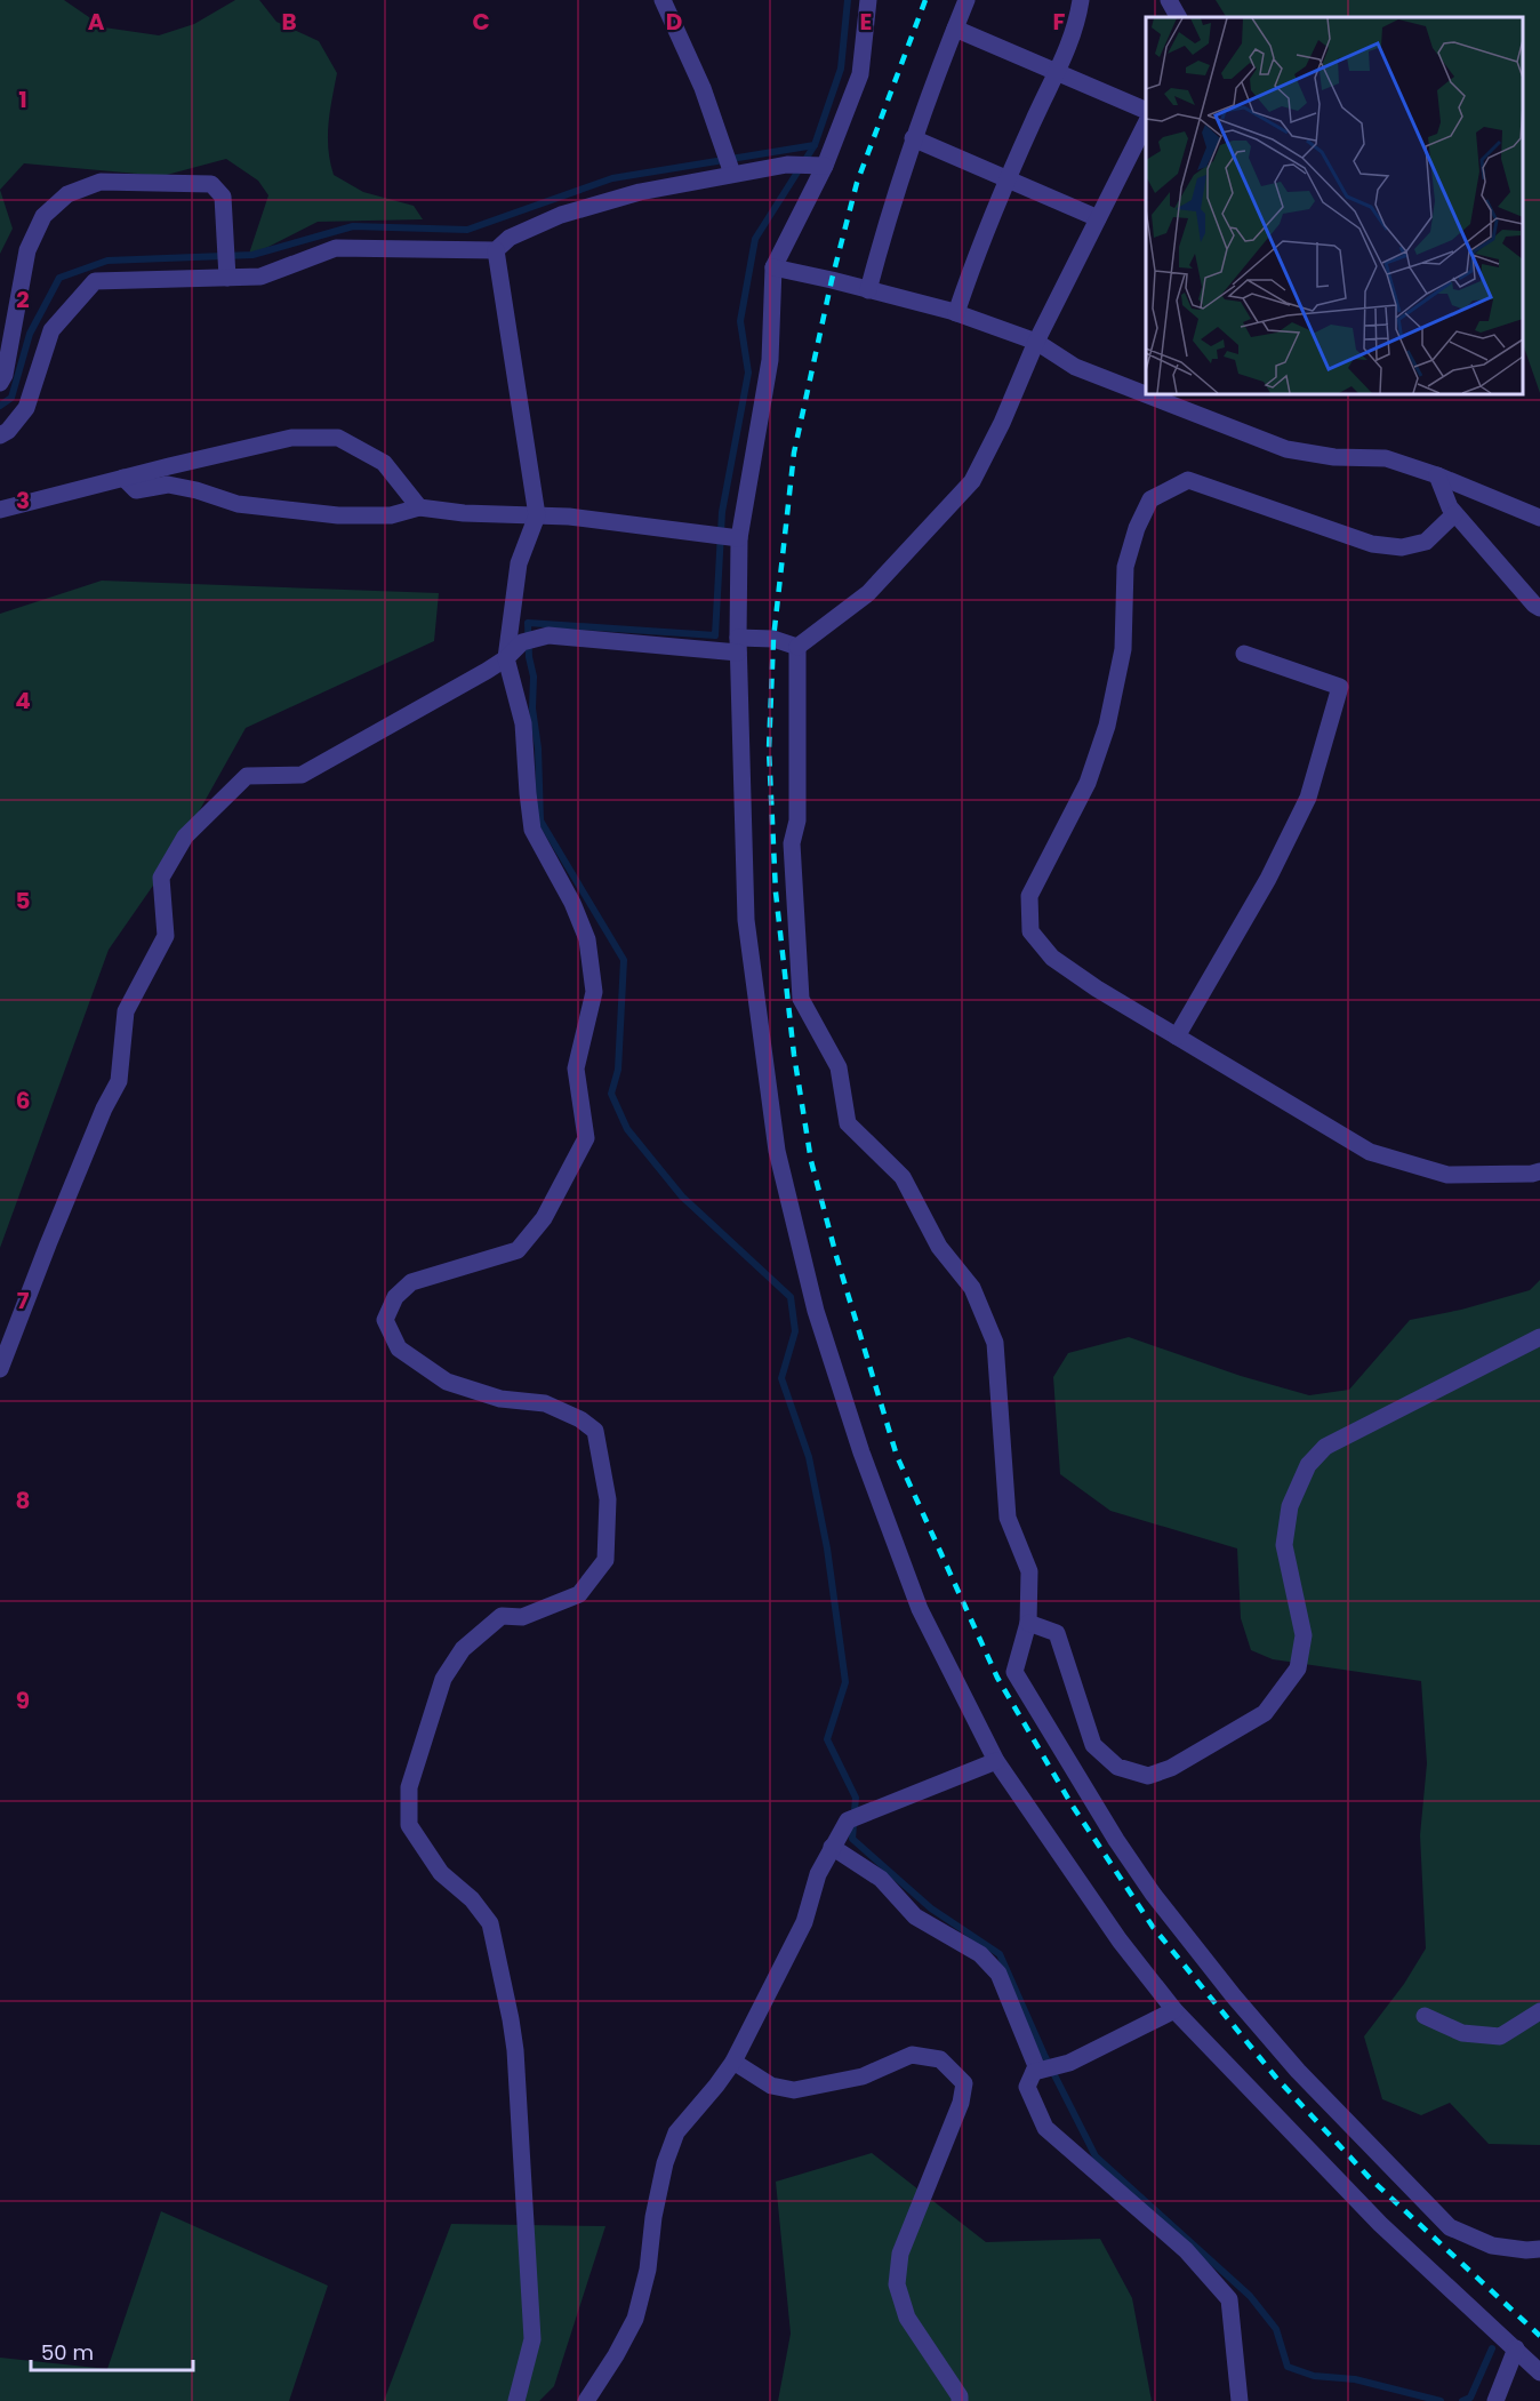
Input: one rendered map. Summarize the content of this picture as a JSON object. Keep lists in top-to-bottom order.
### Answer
{
  "scale_bar": "50 m",
  "grid": {
    "columns": [
      "A",
      "B",
      "C",
      "D",
      "E",
      "F"
    ],
    "rows": [
      "1",
      "2",
      "3",
      "4",
      "5",
      "6",
      "7",
      "8",
      "9"
    ]
  }
}
